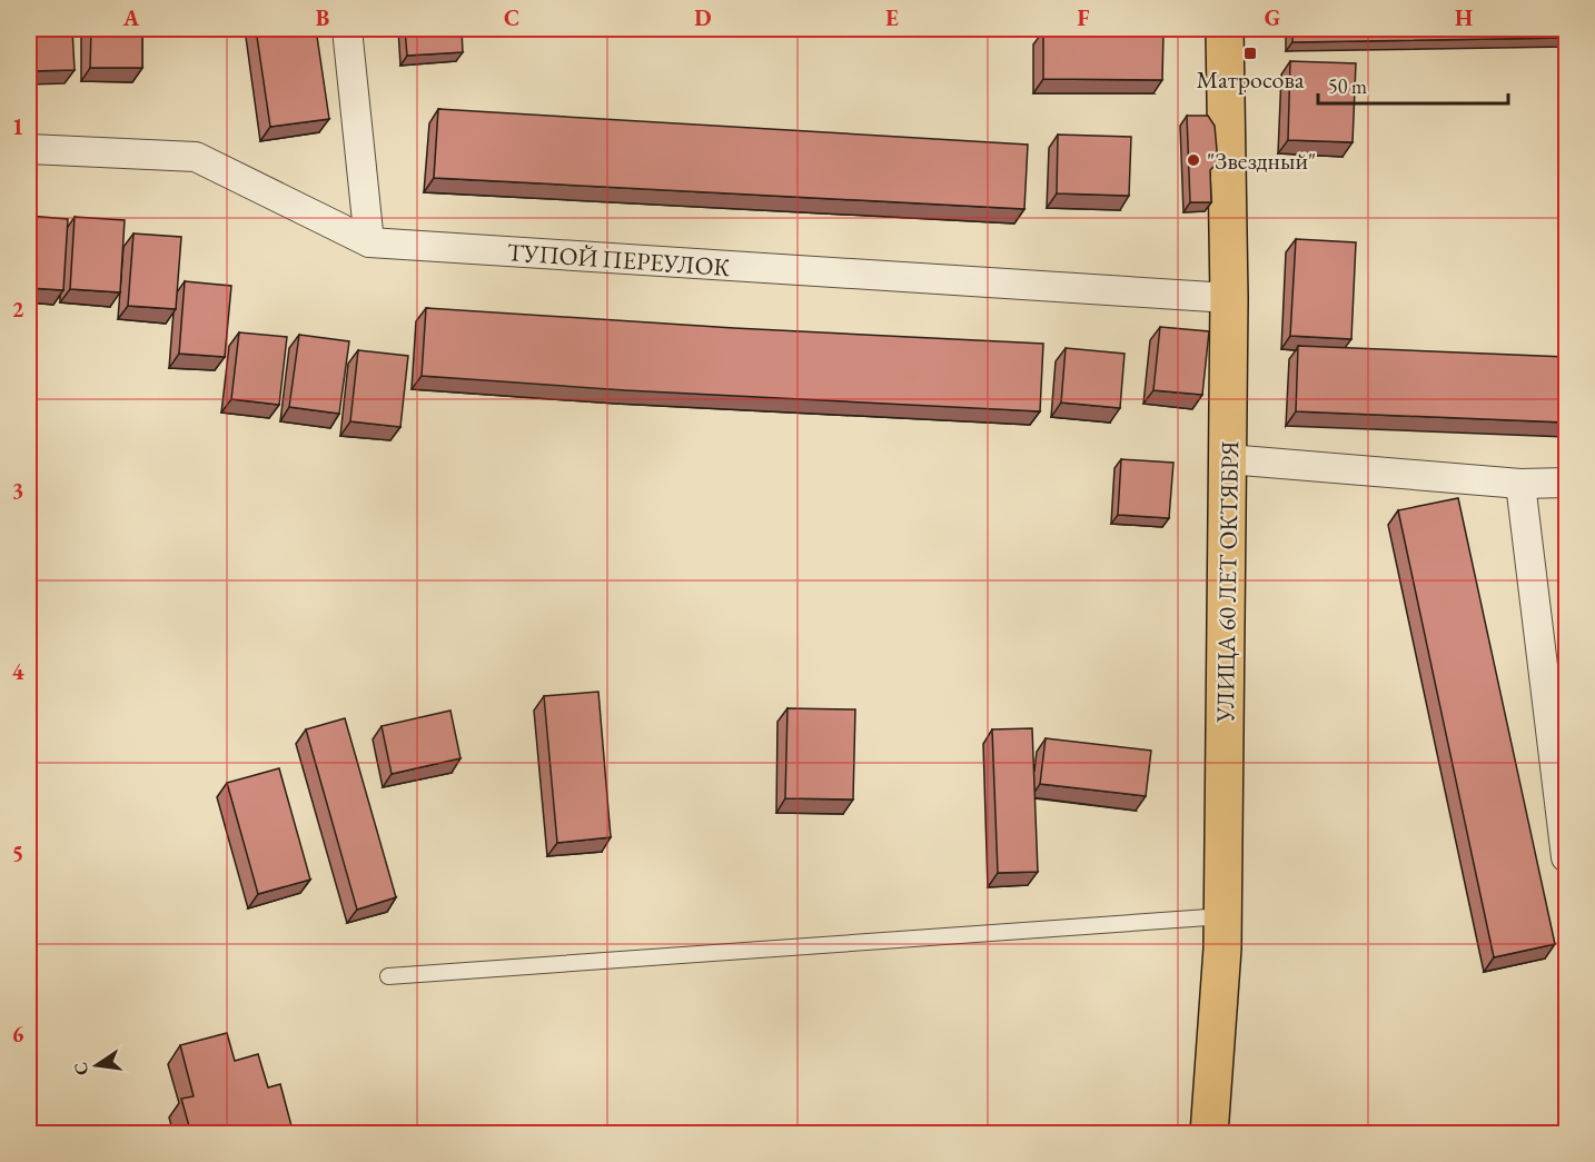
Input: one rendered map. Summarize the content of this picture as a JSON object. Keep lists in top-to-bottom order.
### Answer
{
  "streets": {
    "main road": ["УЛИЦА 60 ЛЕТ ОКТЯБРЯ"],
    "street": ["ТУПОЙ ПЕРЕУЛОК"]
  },
  "crossings": [
    ["ТУПОЙ ПЕРЕУЛОК", "УЛИЦА 60 ЛЕТ ОКТЯБРЯ"]
  ],
  "places": {
    "transit": ["Матросова"],
    "other": ["\"Звездный\""]
  },
  "scale_bar": "50 m",
  "north": "left",
  "grid": {
    "columns": [
      "A",
      "B",
      "C",
      "D",
      "E",
      "F",
      "G",
      "H"
    ],
    "rows": [
      "1",
      "2",
      "3",
      "4",
      "5",
      "6"
    ]
  }
}
